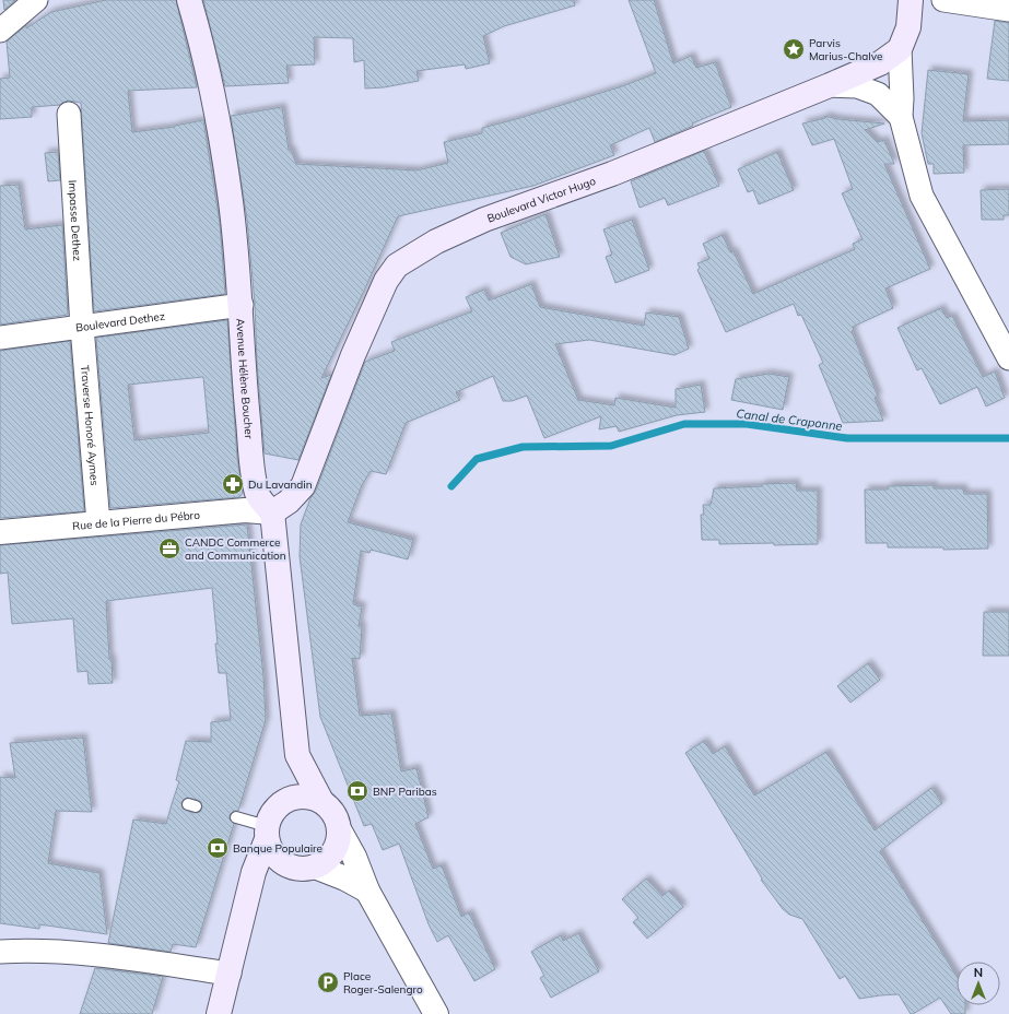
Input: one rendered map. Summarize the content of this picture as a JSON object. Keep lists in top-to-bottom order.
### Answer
{
  "streets": {
    "main road": ["Boulevard Victor Hugo", "Avenue Hélène Boucher"],
    "street": [
      "Impasse Dethez",
      "Boulevard Dethez",
      "Traverse Honoré Aymes",
      "Rue de la Pierre du Pébro"
    ]
  },
  "crossings": [
    ["Boulevard Victor Hugo", "Avenue Hélène Boucher"],
    ["Boulevard Victor Hugo", "Rue de la Pierre du Pébro"],
    ["Impasse Dethez", "Boulevard Dethez"],
    ["Impasse Dethez", "Traverse Honoré Aymes"],
    ["Boulevard Dethez", "Avenue Hélène Boucher"],
    ["Boulevard Dethez", "Traverse Honoré Aymes"],
    ["Avenue Hélène Boucher", "Rue de la Pierre du Pébro"],
    ["Traverse Honoré Aymes", "Rue de la Pierre du Pébro"]
  ],
  "water": ["Canal de Craponne"],
  "places": {
    "place": ["Parvis Marius-Chalve"],
    "pharmacy": ["Du Lavandin"],
    "office": ["CANDC Commerce and Communication"],
    "bank": ["BNP Paribas", "Banque Populaire"],
    "parking": ["Place Roger-Salengro"]
  },
  "north": "top"
}
